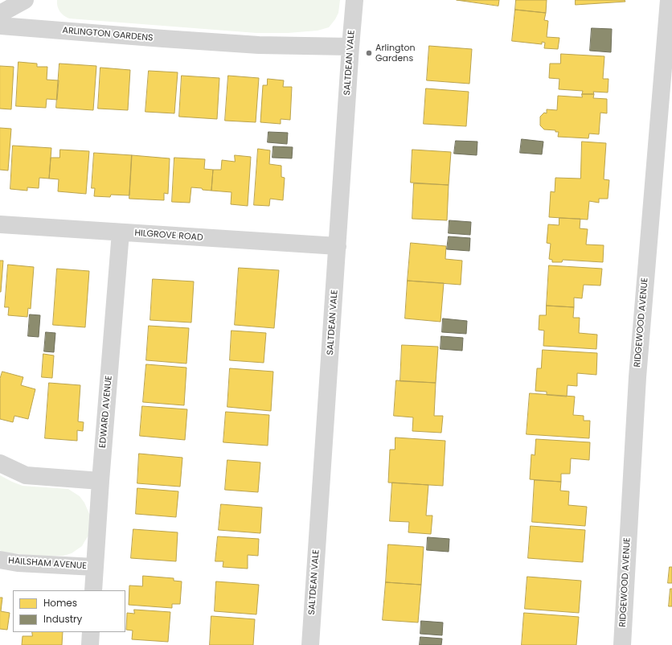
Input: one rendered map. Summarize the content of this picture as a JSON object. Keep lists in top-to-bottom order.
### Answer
{
  "streets": {
    "street": [
      "ARLINGTON GARDENS",
      "SALTDEAN VALE",
      "HILGROVE ROAD",
      "RIDGEWOOD AVENUE",
      "EDWARD AVENUE",
      "HAILSHAM AVENUE"
    ]
  },
  "crossings": [
    ["ARLINGTON GARDENS", "SALTDEAN VALE"],
    ["SALTDEAN VALE", "HILGROVE ROAD"],
    ["HILGROVE ROAD", "EDWARD AVENUE"],
    ["EDWARD AVENUE", "HAILSHAM AVENUE"]
  ],
  "places": ["Arlington Gardens"],
  "legend": ["Homes", "Industry"]
}
